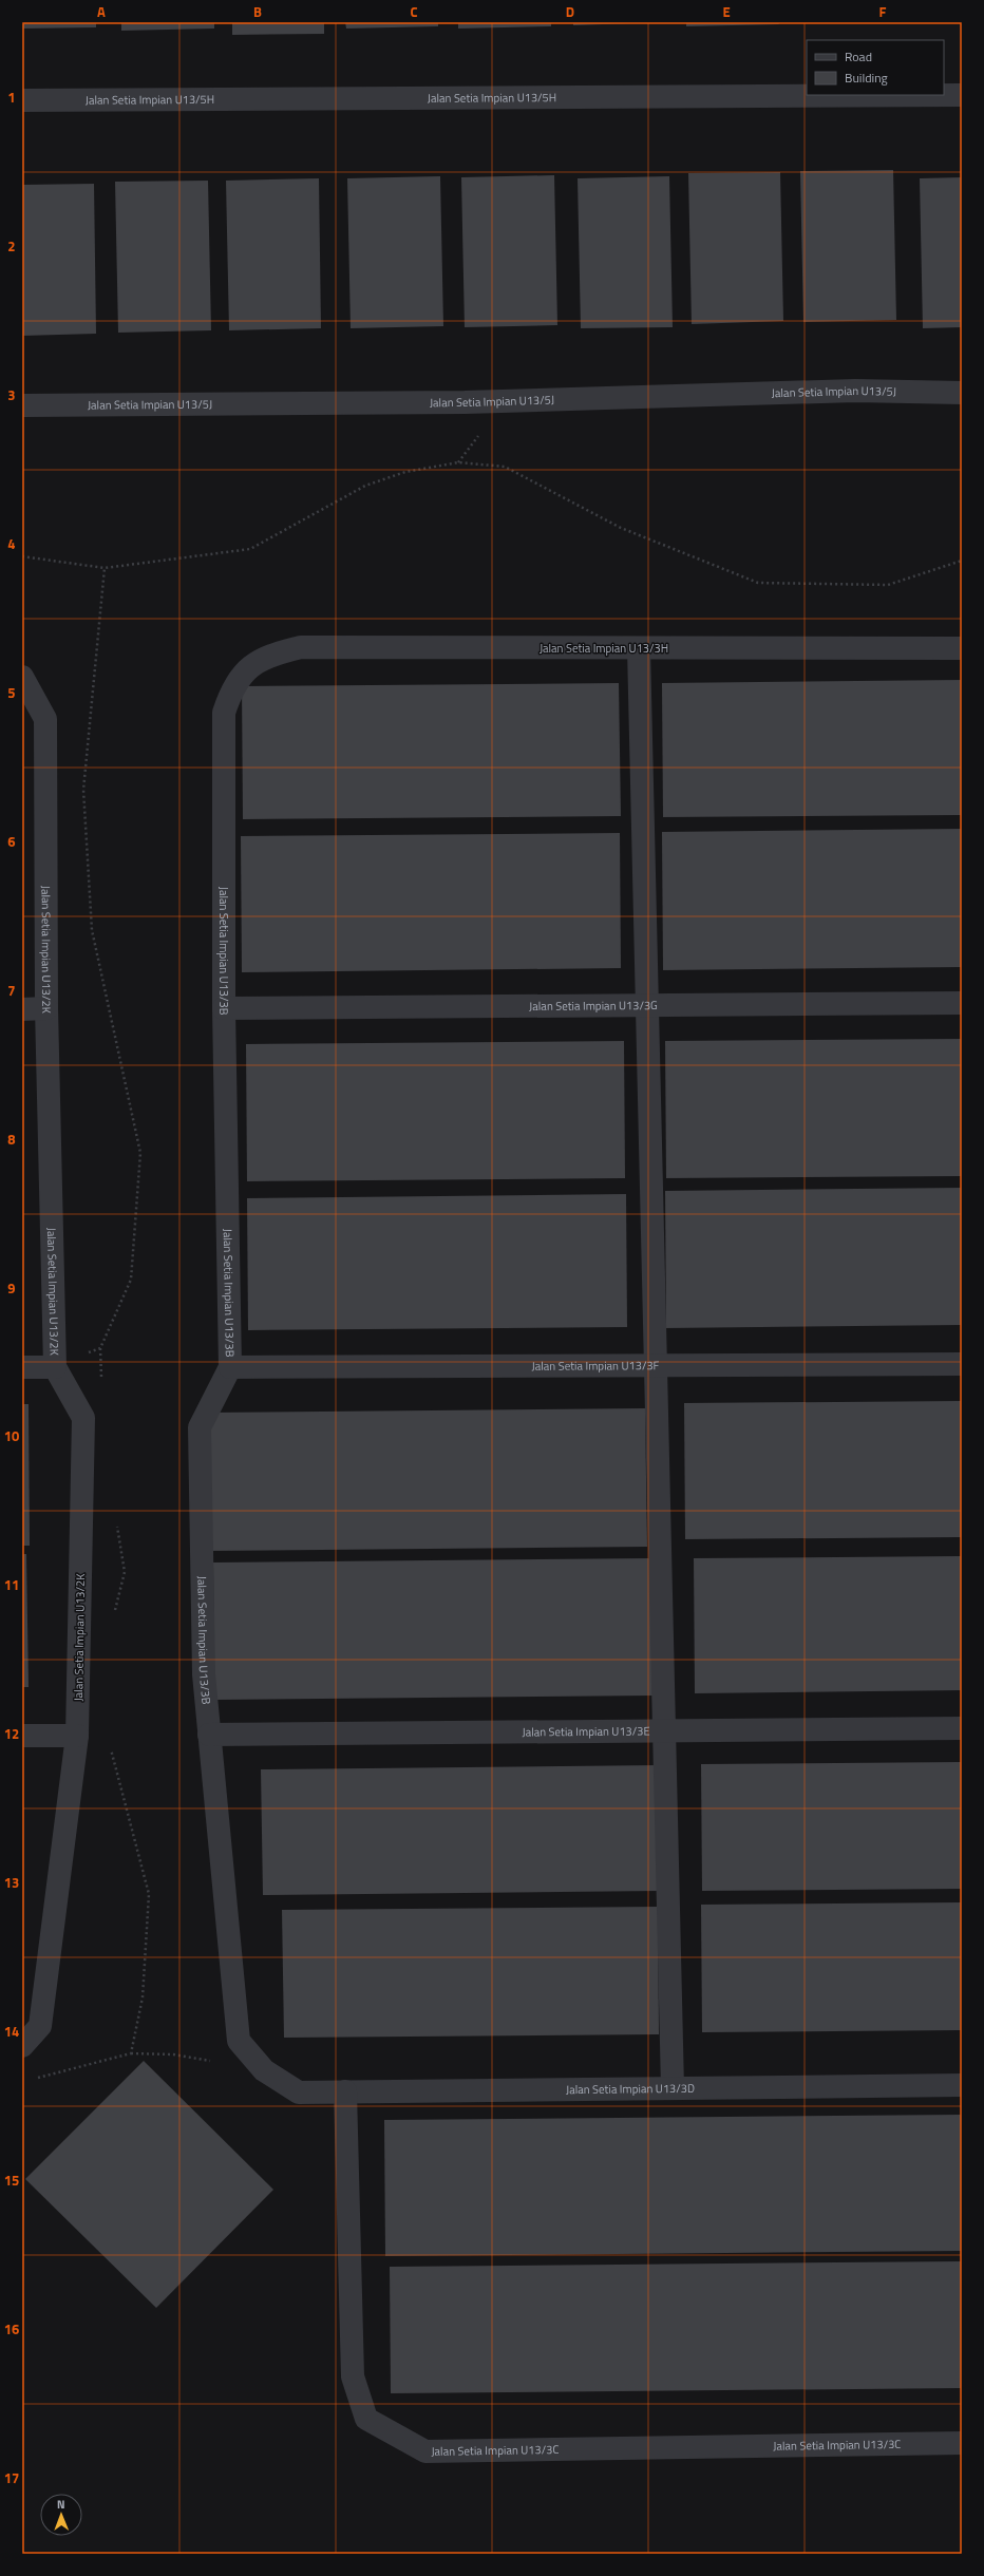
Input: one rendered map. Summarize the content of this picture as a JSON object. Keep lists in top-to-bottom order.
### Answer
{
  "streets": {
    "street": [
      "Jalan Setia Impian U13/5H",
      "Jalan Setia Impian U13/5J",
      "Jalan Setia Impian U13/3H",
      "Jalan Setia Impian U13/2K",
      "Jalan Setia Impian U13/3B",
      "Jalan Setia Impian U13/3G",
      "Jalan Setia Impian U13/3F",
      "Jalan Setia Impian U13/3E",
      "Jalan Setia Impian U13/3D",
      "Jalan Setia Impian U13/3C"
    ]
  },
  "crossings": [
    ["Jalan Setia Impian U13/3H", "Jalan Setia Impian U13/3B"],
    ["Jalan Setia Impian U13/3B", "Jalan Setia Impian U13/3G"],
    ["Jalan Setia Impian U13/3B", "Jalan Setia Impian U13/3F"],
    ["Jalan Setia Impian U13/3B", "Jalan Setia Impian U13/3E"],
    ["Jalan Setia Impian U13/3B", "Jalan Setia Impian U13/3D"],
    ["Jalan Setia Impian U13/3D", "Jalan Setia Impian U13/3C"]
  ],
  "legend": ["Road", "Building"],
  "north": "top",
  "grid": {
    "columns": [
      "A",
      "B",
      "C",
      "D",
      "E",
      "F"
    ],
    "rows": [
      "1",
      "2",
      "3",
      "4",
      "5",
      "6",
      "7",
      "8",
      "9",
      "10",
      "11",
      "12",
      "13",
      "14",
      "15",
      "16",
      "17"
    ]
  }
}
